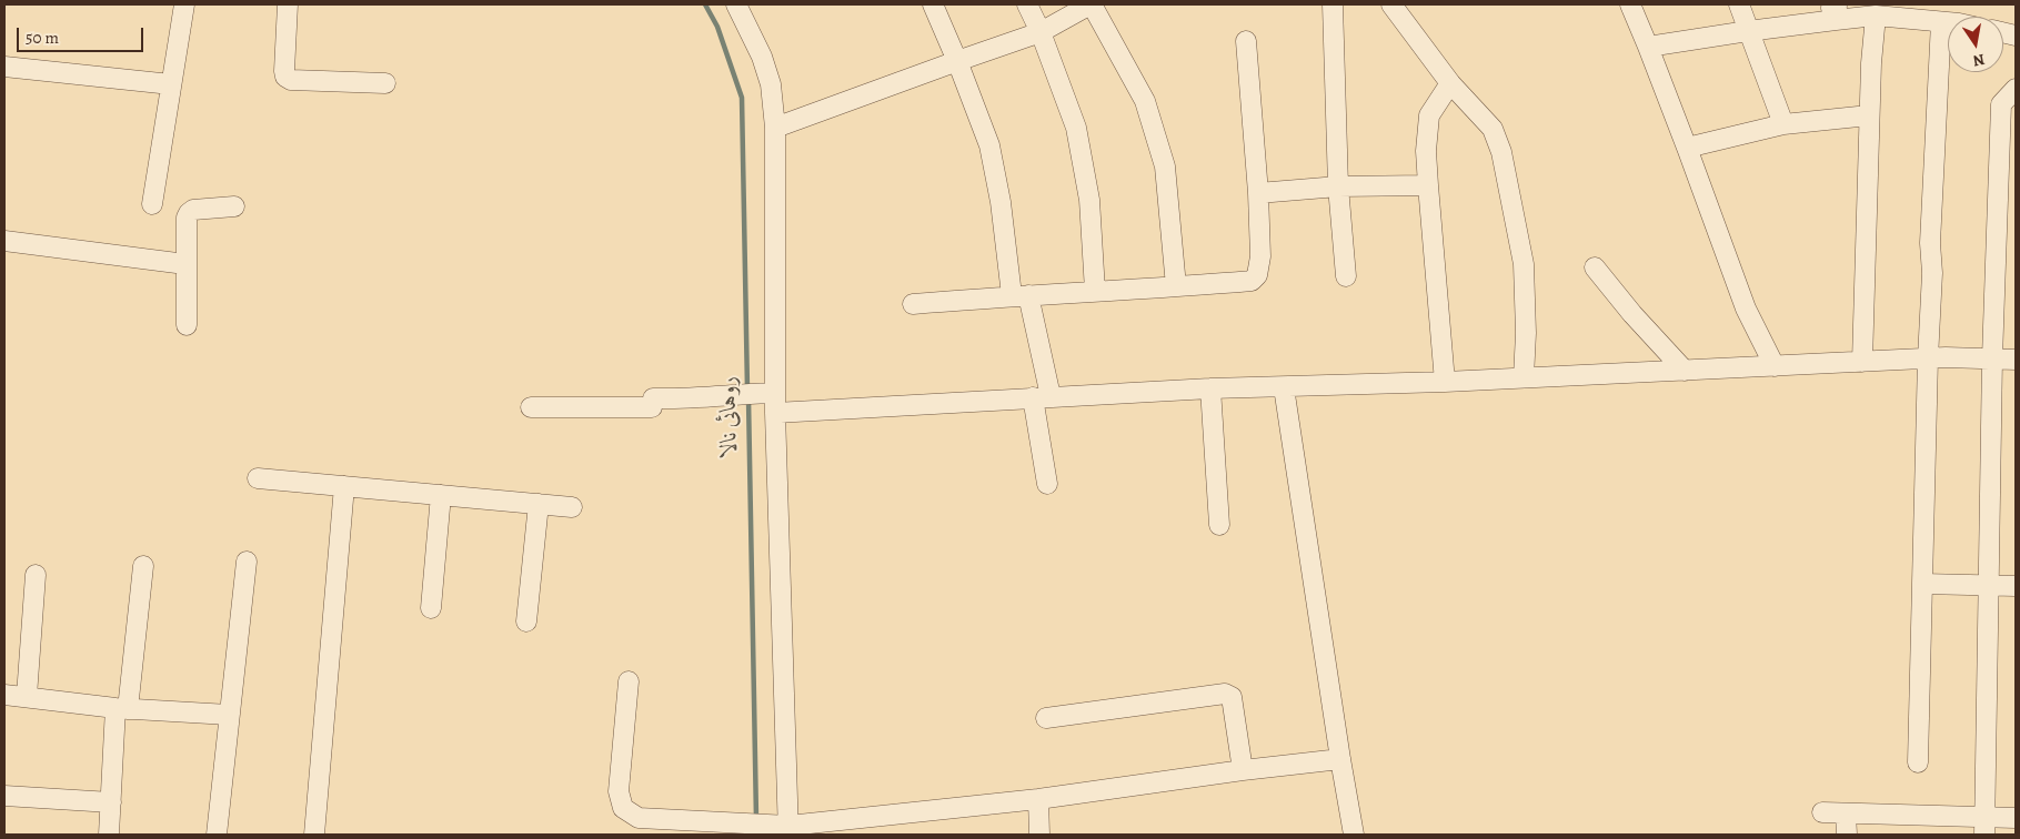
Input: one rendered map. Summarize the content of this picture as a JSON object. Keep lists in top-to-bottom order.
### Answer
{
  "water": ["روہائی نالا"],
  "scale_bar": "50 m",
  "north": "bottom"
}
